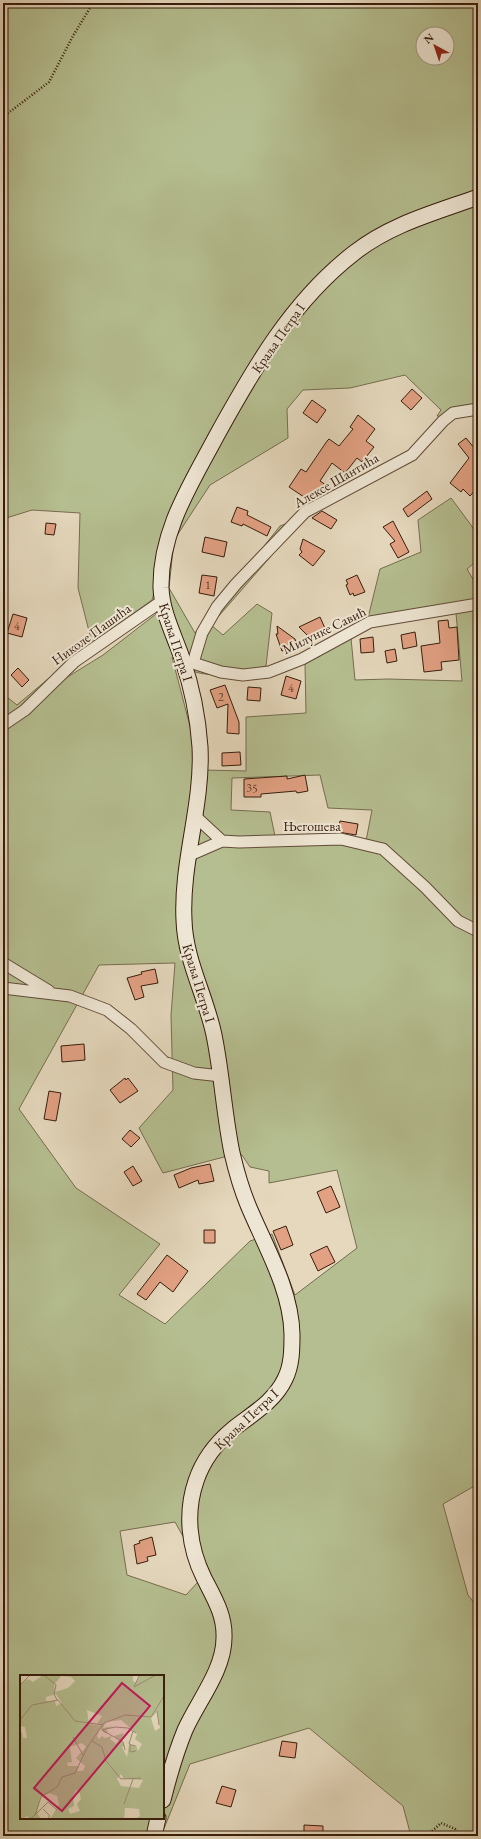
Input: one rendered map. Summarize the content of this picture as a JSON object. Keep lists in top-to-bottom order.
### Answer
{
  "streets": {
    "street": [
      "Краља Петра I",
      "Алексе Шантића",
      "Милунке Савић",
      "Николе Пашића",
      "Његошева"
    ]
  },
  "crossings": [
    ["Краља Петра I", "Алексе Шантића"],
    ["Краља Петра I", "Милунке Савић"],
    ["Краља Петра I", "Николе Пашића"],
    ["Краља Петра I", "Његошева"],
    ["Алексе Шантића", "Милунке Савић"]
  ],
  "house_numbers": [
    "1",
    "4",
    "4",
    "2",
    "35"
  ],
  "north": "top left"
}
